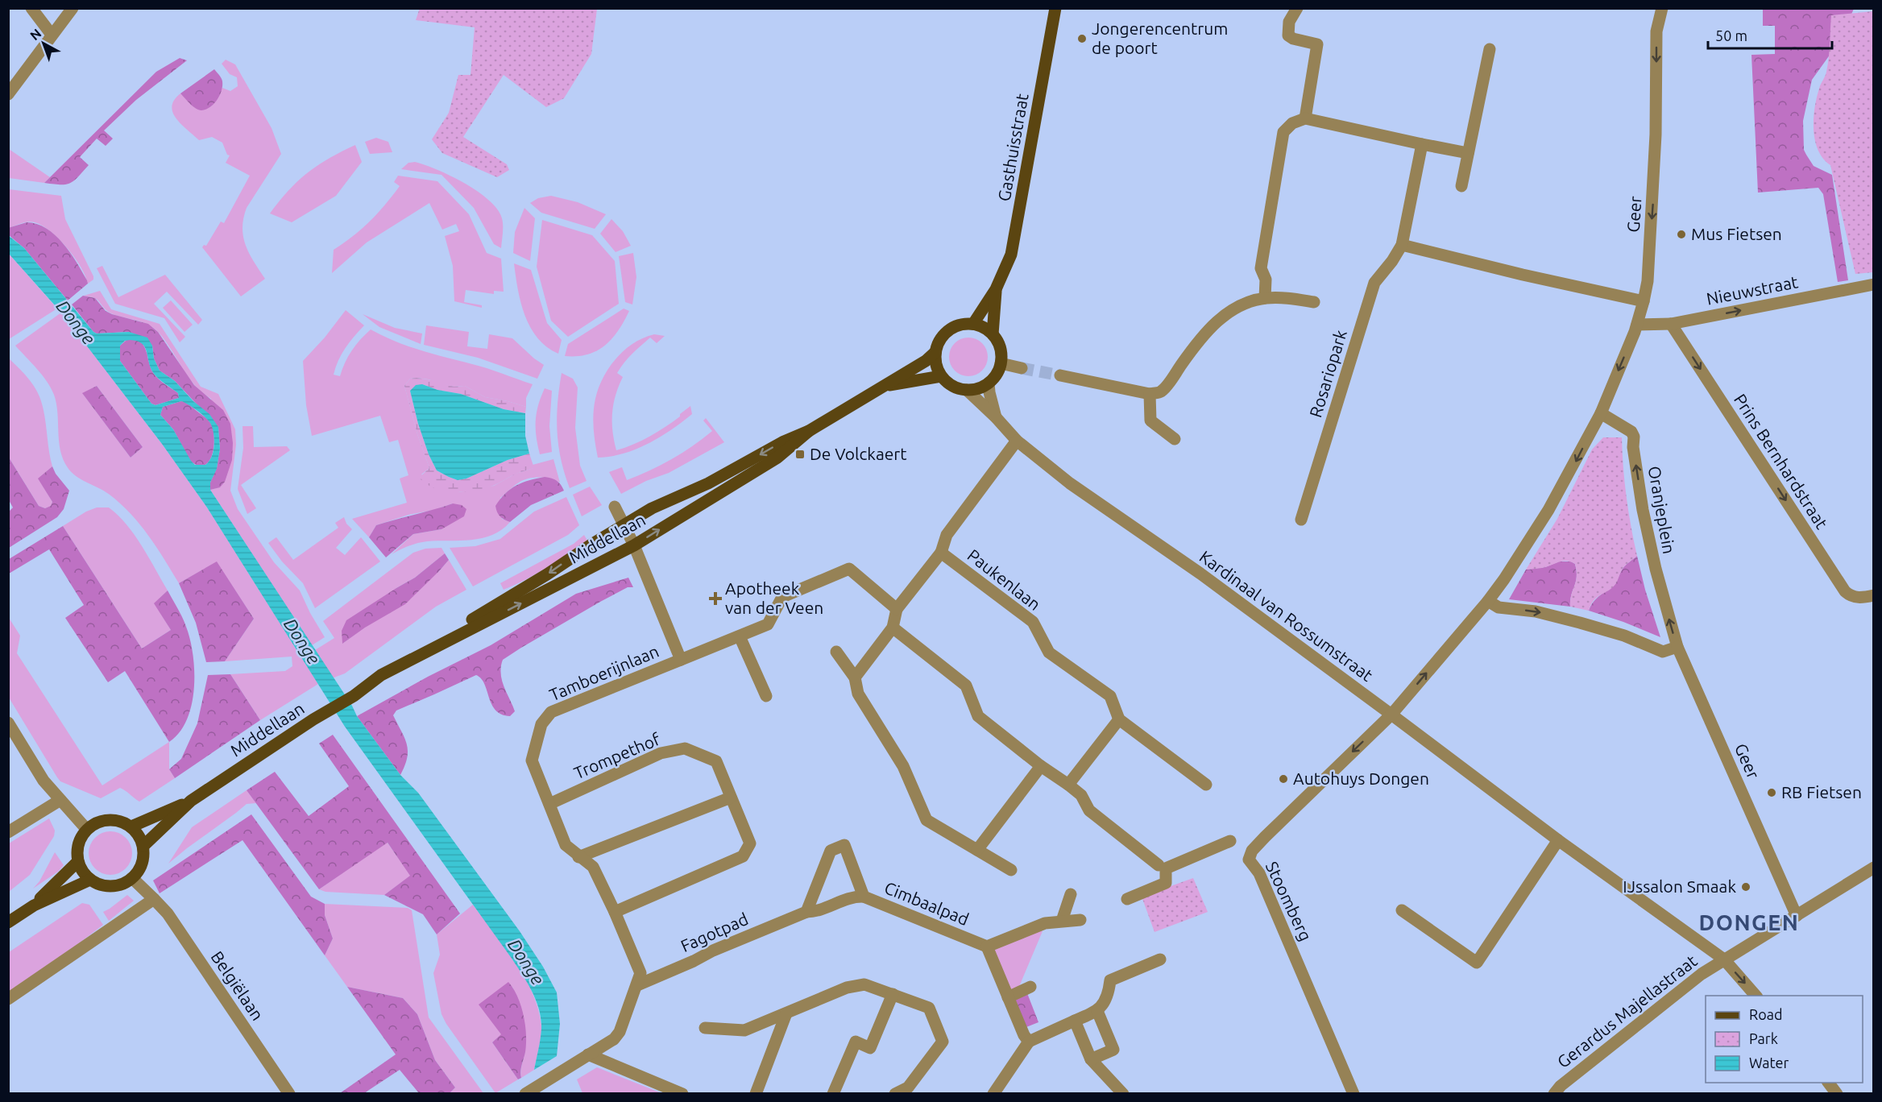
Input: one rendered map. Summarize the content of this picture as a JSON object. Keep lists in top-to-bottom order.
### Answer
{
  "streets": {
    "main road": ["Gasthuisstraat", "Middellaan"],
    "street": [
      "Geer",
      "Nieuwstraat",
      "Rosariopark",
      "Prins Bernhardstraat",
      "Oranjeplein",
      "Paukenlaan",
      "Kardinaal van Rossumstraat",
      "Tamboerijnlaan",
      "Trompethof",
      "Stoomberg",
      "Cimbaalpad",
      "Fagotpad",
      "Belgiëlaan",
      "Gerardus Majellastraat"
    ]
  },
  "crossings": [
    ["Gasthuisstraat", "Middellaan"],
    ["Gasthuisstraat", "Kardinaal van Rossumstraat"],
    ["Geer", "Nieuwstraat"],
    ["Geer", "Oranjeplein"],
    ["Geer", "Gerardus Majellastraat"],
    ["Nieuwstraat", "Prins Bernhardstraat"],
    ["Middellaan", "Kardinaal van Rossumstraat"],
    ["Middellaan", "Tamboerijnlaan"],
    ["Middellaan", "Belgiëlaan"],
    ["Paukenlaan", "Kardinaal van Rossumstraat"],
    ["Kardinaal van Rossumstraat", "Stoomberg"],
    ["Kardinaal van Rossumstraat", "Gerardus Majellastraat"],
    ["Tamboerijnlaan", "Trompethof"],
    ["Tamboerijnlaan", "Fagotpad"],
    ["Cimbaalpad", "Fagotpad"]
  ],
  "one_way": [
    "Geer",
    "Nieuwstraat",
    "Prins Bernhardstraat",
    "Oranjeplein",
    "Stoomberg"
  ],
  "districts": ["DONGEN"],
  "water": ["Donge"],
  "places": {
    "other": [
      "Jongerencentrum de poort",
      "Mus Fietsen",
      "Autohuys Dongen",
      "RB Fietsen",
      "IJssalon Smaak"
    ],
    "transit": ["De Volckaert"],
    "health": ["Apotheek van der Veen"]
  },
  "legend": ["Road", "Park", "Water"],
  "scale_bar": "50 m",
  "north": "top left"
}
